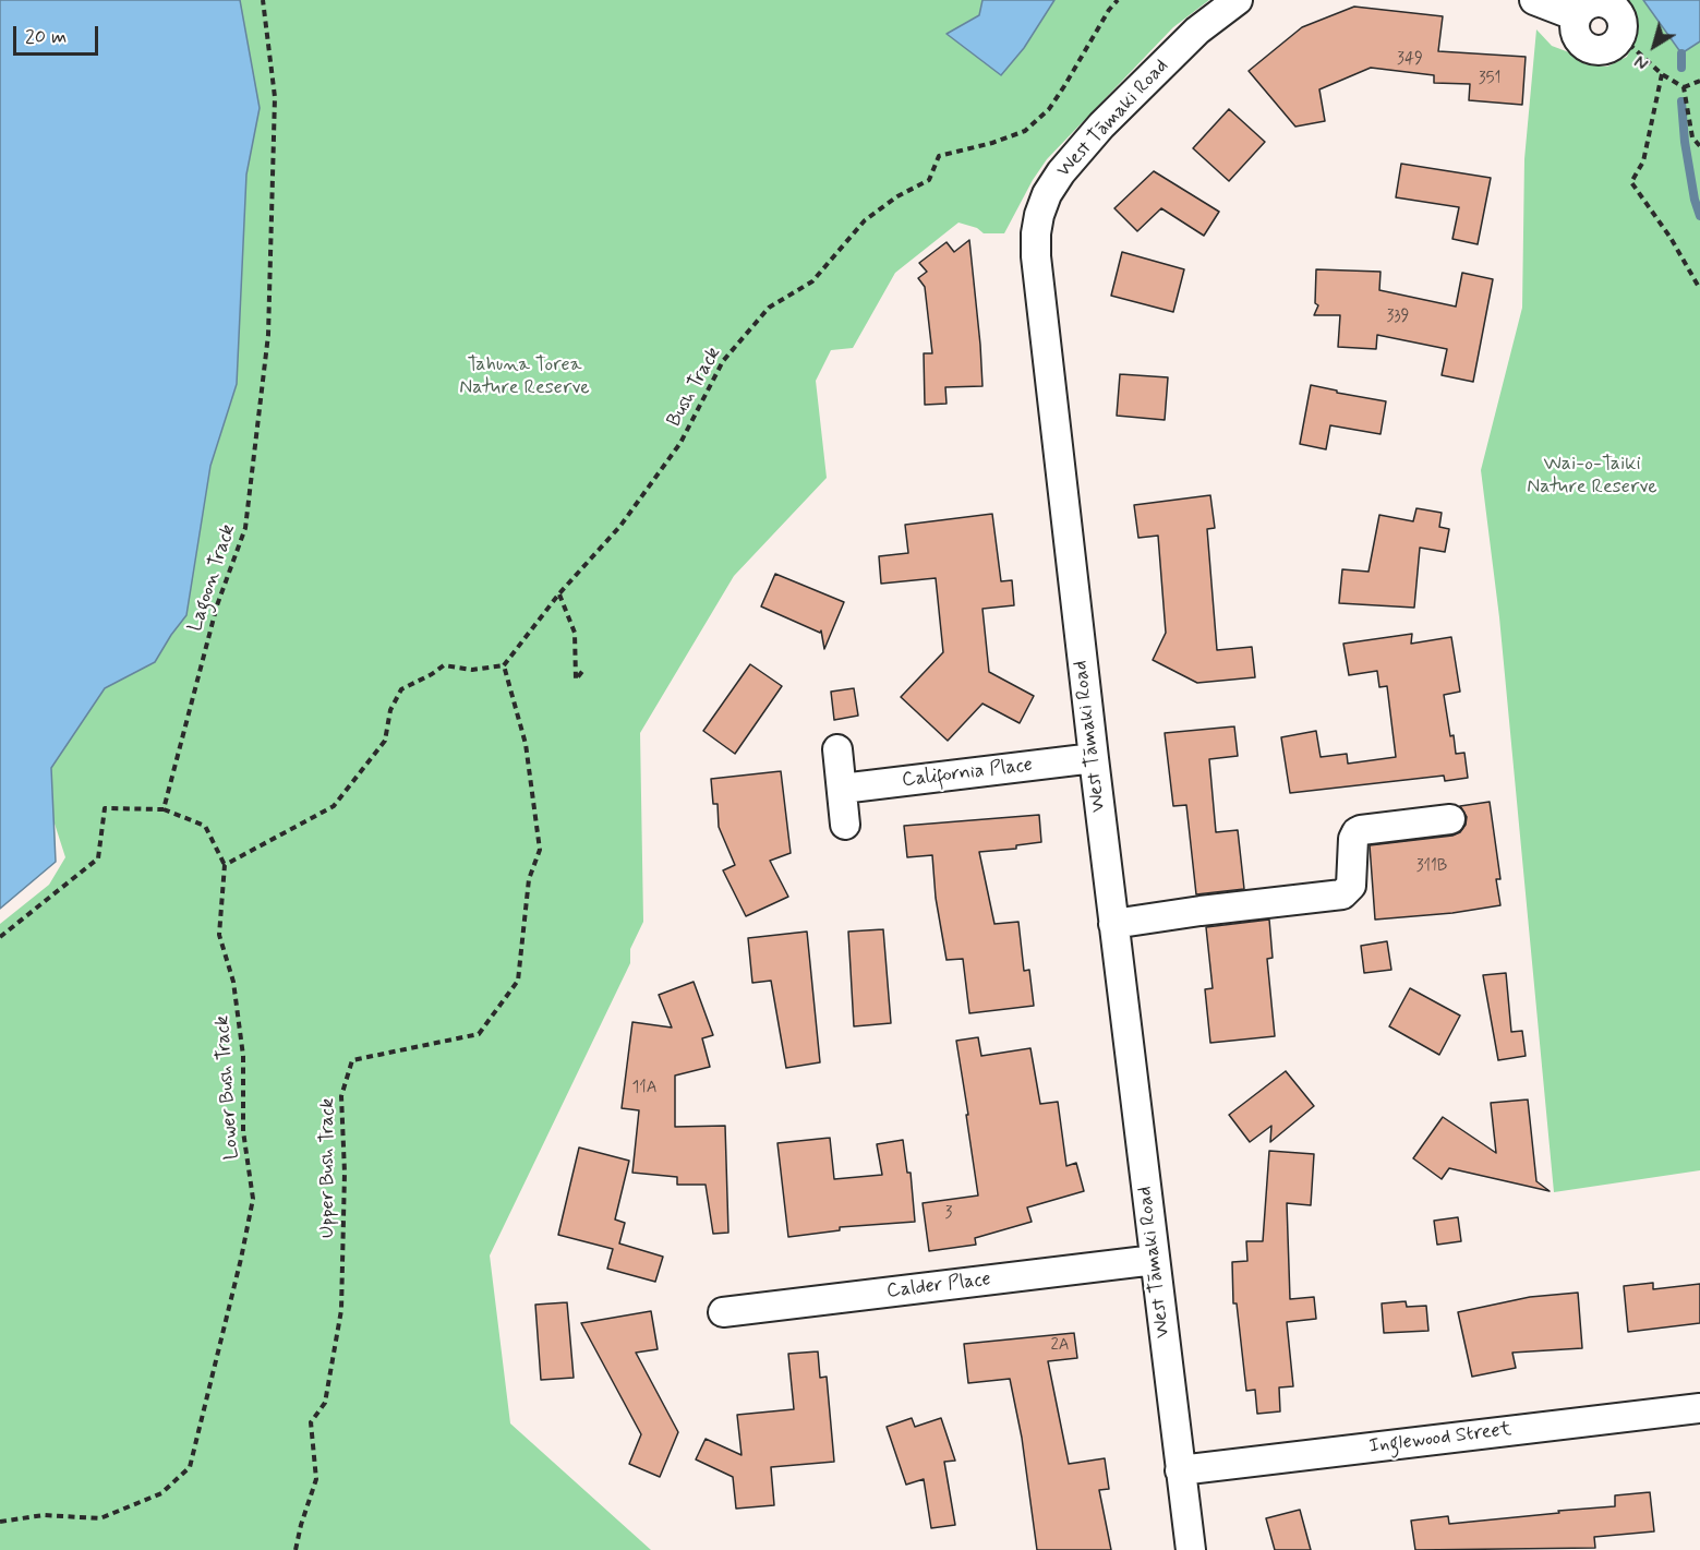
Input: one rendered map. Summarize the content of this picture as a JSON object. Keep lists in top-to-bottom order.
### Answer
{
  "streets": {
    "street": [
      "West Tāmaki Road",
      "California Place",
      "Calder Place",
      "Inglewood Street"
    ],
    "path": [
      "Bush Track",
      "Lagoon Track",
      "Lower Bush Track",
      "Upper Bush Track"
    ]
  },
  "crossings": [
    ["West Tāmaki Road", "California Place"],
    ["West Tāmaki Road", "Calder Place"],
    ["West Tāmaki Road", "Inglewood Street"],
    ["Bush Track", "Upper Bush Track"]
  ],
  "parks": ["Tahuna Torea Nature Reserve", "Wai-o-Taiki Nature Reserve"],
  "house_numbers": [
    "349",
    "351",
    "339",
    "311B",
    "11A",
    "3",
    "2A"
  ],
  "scale_bar": "20 m",
  "north": "bottom left"
}
